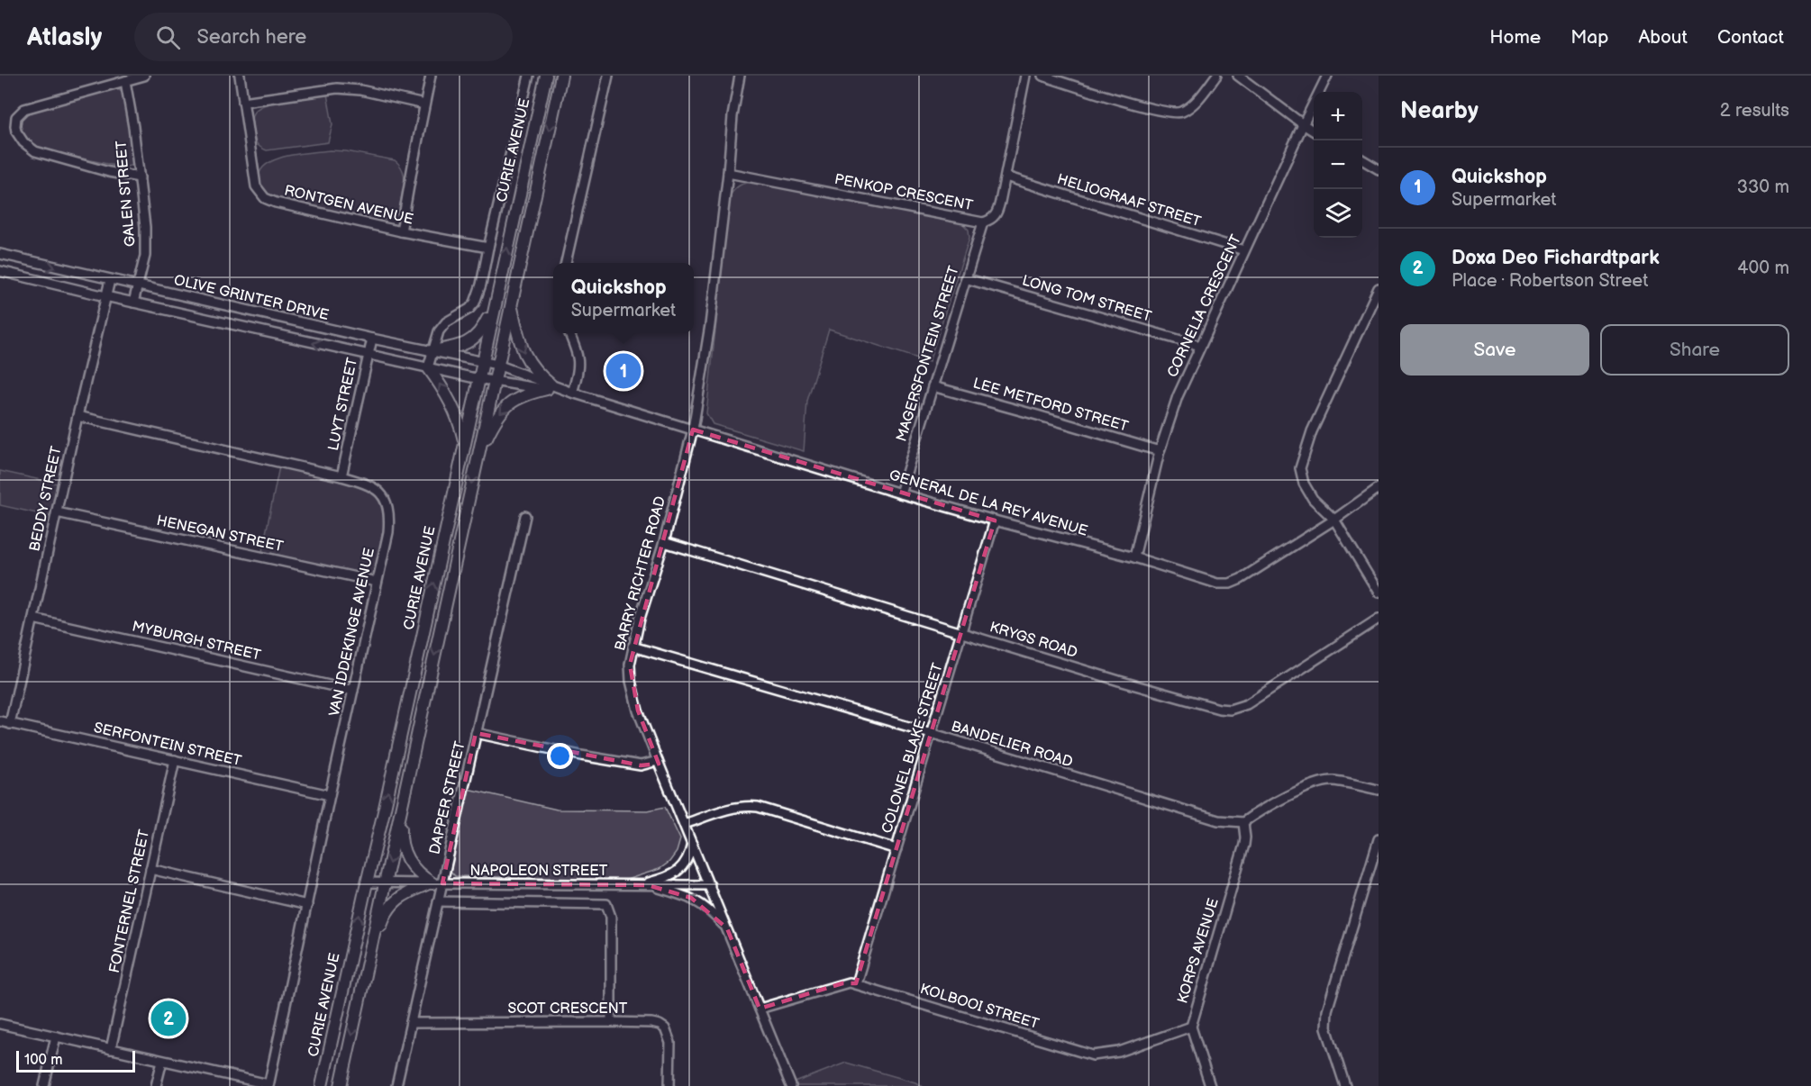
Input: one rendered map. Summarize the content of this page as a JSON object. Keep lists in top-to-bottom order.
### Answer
{
  "streets": {
    "main road": ["CURIE AVENUE"],
    "street": [
      "PENKOP CRESCENT",
      "GALEN STREET",
      "HELIOGRAAF STREET",
      "RONTGEN AVENUE",
      "OLIVE GRINTER DRIVE",
      "LONG TOM STREET",
      "CORNELIA CRESCENT",
      "MAGERSFONTEIN STREET",
      "LUYT STREET",
      "LEE METFORD STREET",
      "BEDDY STREET",
      "GENERAL DE LA REY AVENUE",
      "HENEGAN STREET",
      "BARRY RICHTER ROAD",
      "VAN IDDEKINGE AVENUE",
      "KRYGS ROAD",
      "MYBURGH STREET",
      "SERFONTEIN STREET",
      "BANDELIER ROAD",
      "COLONEL BLAKE STREET",
      "DAPPER STREET",
      "NAPOLEON STREET",
      "FONTERNEL STREET",
      "KORPS AVENUE",
      "KOLBOOI STREET",
      "SCOT CRESCENT"
    ]
  },
  "crossings": [
    ["CURIE AVENUE", "RONTGEN AVENUE"],
    ["CURIE AVENUE", "OLIVE GRINTER DRIVE"],
    ["CURIE AVENUE", "GENERAL DE LA REY AVENUE"],
    ["CURIE AVENUE", "NAPOLEON STREET"],
    ["PENKOP CRESCENT", "HELIOGRAAF STREET"],
    ["PENKOP CRESCENT", "MAGERSFONTEIN STREET"],
    ["PENKOP CRESCENT", "BARRY RICHTER ROAD"],
    ["GALEN STREET", "OLIVE GRINTER DRIVE"],
    ["HELIOGRAAF STREET", "CORNELIA CRESCENT"],
    ["OLIVE GRINTER DRIVE", "LUYT STREET"],
    ["OLIVE GRINTER DRIVE", "BEDDY STREET"],
    ["OLIVE GRINTER DRIVE", "GENERAL DE LA REY AVENUE"],
    ["LONG TOM STREET", "CORNELIA CRESCENT"],
    ["LONG TOM STREET", "MAGERSFONTEIN STREET"],
    ["CORNELIA CRESCENT", "LEE METFORD STREET"],
    ["CORNELIA CRESCENT", "GENERAL DE LA REY AVENUE"],
    ["MAGERSFONTEIN STREET", "LEE METFORD STREET"],
    ["MAGERSFONTEIN STREET", "GENERAL DE LA REY AVENUE"],
    ["LUYT STREET", "VAN IDDEKINGE AVENUE"],
    ["BEDDY STREET", "HENEGAN STREET"],
    ["BEDDY STREET", "VAN IDDEKINGE AVENUE"],
    ["BEDDY STREET", "MYBURGH STREET"],
    ["BEDDY STREET", "SERFONTEIN STREET"],
    ["GENERAL DE LA REY AVENUE", "BARRY RICHTER ROAD"],
    ["GENERAL DE LA REY AVENUE", "COLONEL BLAKE STREET"],
    ["HENEGAN STREET", "VAN IDDEKINGE AVENUE"],
    ["BARRY RICHTER ROAD", "KRYGS ROAD"],
    ["BARRY RICHTER ROAD", "BANDELIER ROAD"],
    ["BARRY RICHTER ROAD", "NAPOLEON STREET"],
    ["BARRY RICHTER ROAD", "KOLBOOI STREET"],
    ["VAN IDDEKINGE AVENUE", "MYBURGH STREET"],
    ["VAN IDDEKINGE AVENUE", "SERFONTEIN STREET"],
    ["KRYGS ROAD", "COLONEL BLAKE STREET"],
    ["SERFONTEIN STREET", "FONTERNEL STREET"],
    ["BANDELIER ROAD", "COLONEL BLAKE STREET"],
    ["BANDELIER ROAD", "KORPS AVENUE"],
    ["COLONEL BLAKE STREET", "KOLBOOI STREET"],
    ["DAPPER STREET", "NAPOLEON STREET"],
    ["DAPPER STREET", "SCOT CRESCENT"],
    ["KORPS AVENUE", "KOLBOOI STREET"]
  ],
  "scale_bar": "100 m",
  "page": {
    "header": "Atlasly",
    "search": "Search here",
    "nav": [
      "Home",
      "Map",
      "About",
      "Contact"
    ],
    "heading": ["Nearby", "2 results"],
    "map_buttons": ["+", "−"],
    "list": [
      {
        "mark": "1",
        "name": "Quickshop",
        "note": "Supermarket",
        "value": "330 m"
      },
      {
        "mark": "2",
        "name": "Doxa Deo Fichardtpark",
        "note": "Place · Robertson Street",
        "value": "400 m"
      }
    ],
    "popup": ["Quickshop", "Supermarket"],
    "buttons": ["Save", "Share"],
    "pins": ["1", "2"],
    "scale": "100 m"
  }
}
